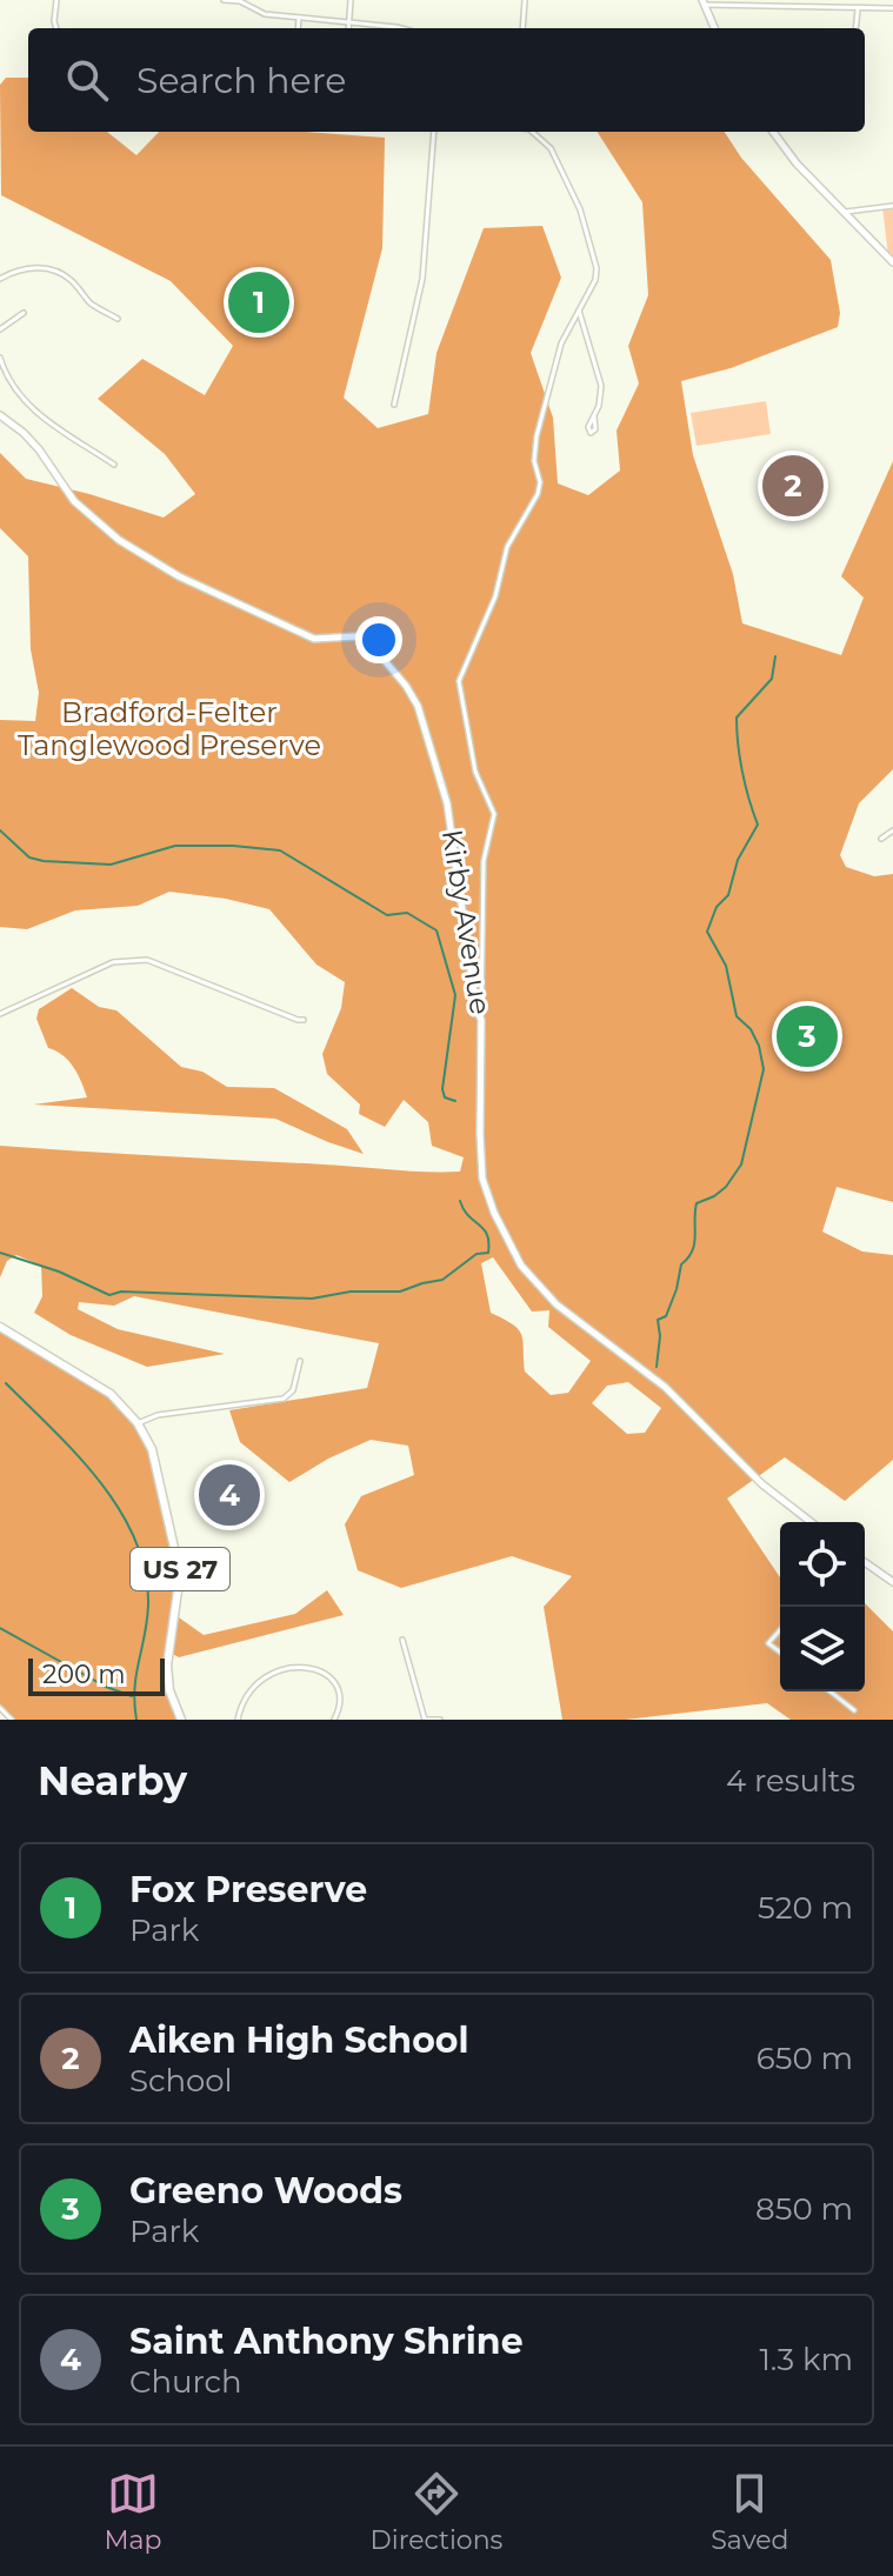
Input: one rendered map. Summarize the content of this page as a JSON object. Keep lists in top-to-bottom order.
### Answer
{
  "streets": {
    "main road": ["US 27"],
    "street": ["Kirby Avenue"]
  },
  "parks": ["Bradford-Felter Tanglewood Preserve"],
  "scale_bar": "200 m",
  "page": {
    "search": "Search here",
    "pins": [
      "1",
      "2",
      "3",
      "4"
    ],
    "scale": "200 m",
    "heading": ["Nearby", "4 results"],
    "list": [
      {
        "mark": "1",
        "name": "Fox Preserve",
        "note": "Park",
        "value": "520 m"
      },
      {
        "mark": "2",
        "name": "Aiken High School",
        "note": "School",
        "value": "650 m"
      },
      {
        "mark": "3",
        "name": "Greeno Woods",
        "note": "Park",
        "value": "850 m"
      },
      {
        "mark": "4",
        "name": "Saint Anthony Shrine",
        "note": "Church",
        "value": "1.3 km"
      }
    ],
    "nav": ["Map", "Directions", "Saved"]
  }
}
